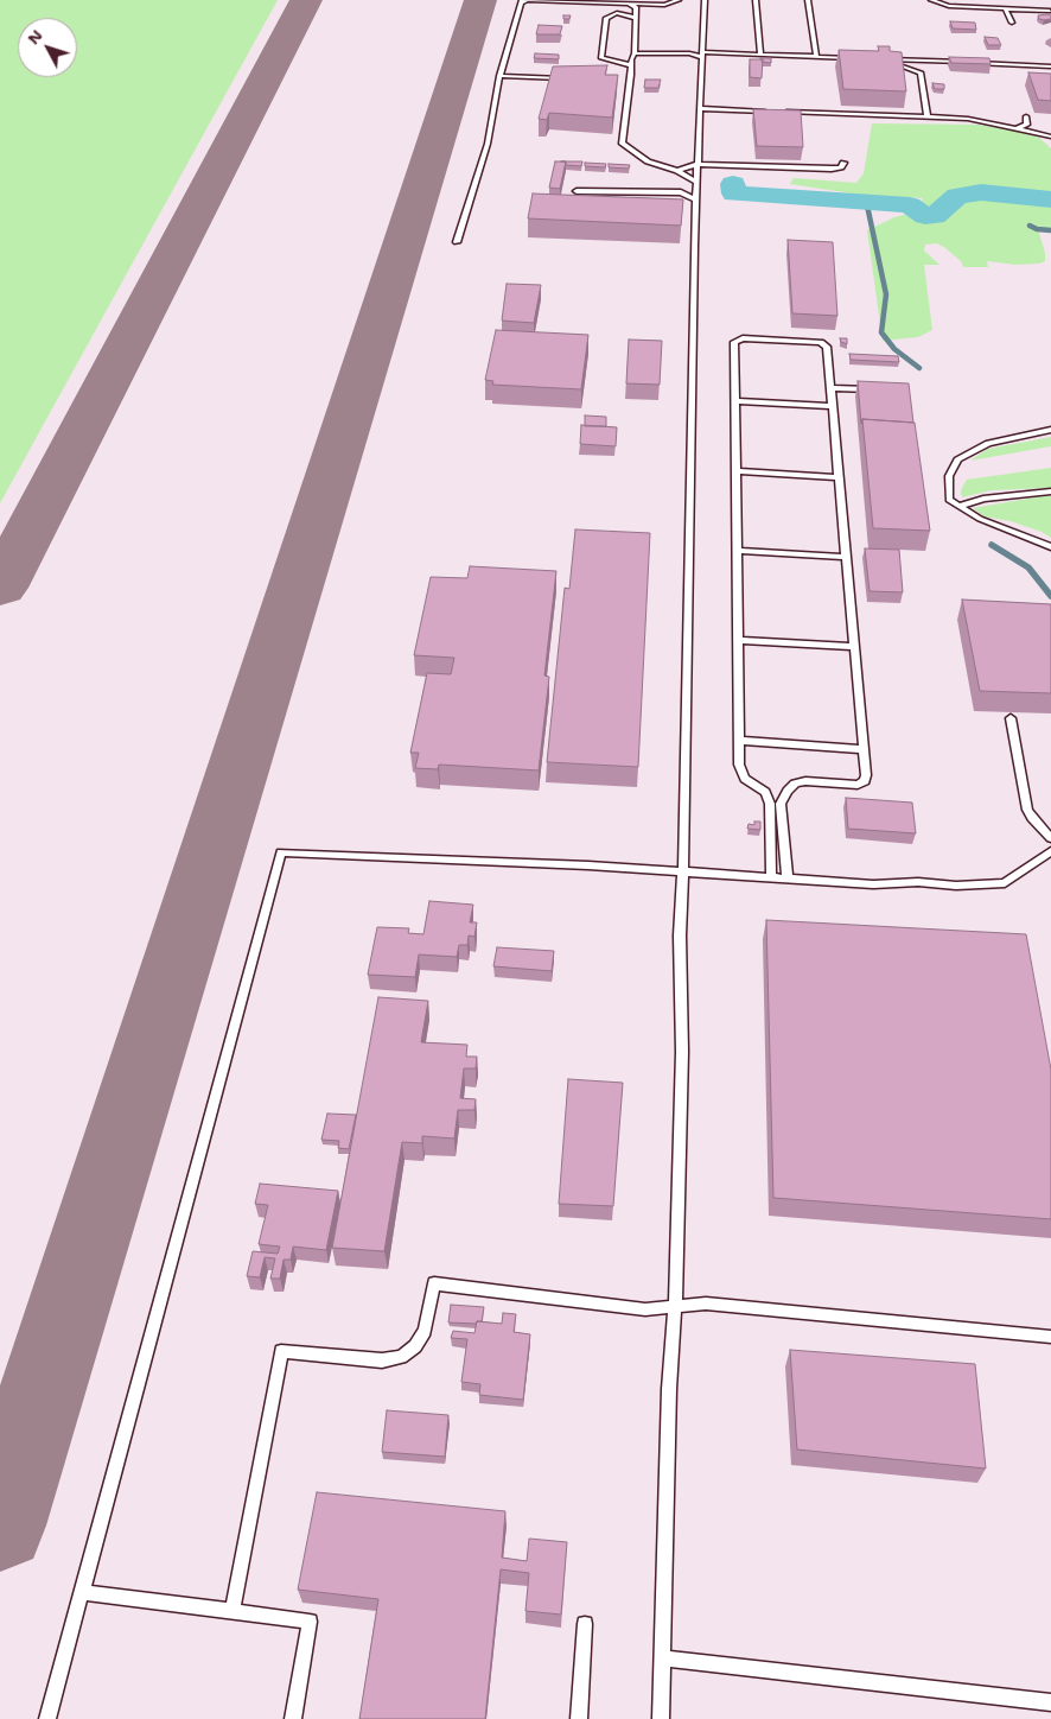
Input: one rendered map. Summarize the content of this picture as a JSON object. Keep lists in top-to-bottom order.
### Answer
{
  "north": "top left"
}
